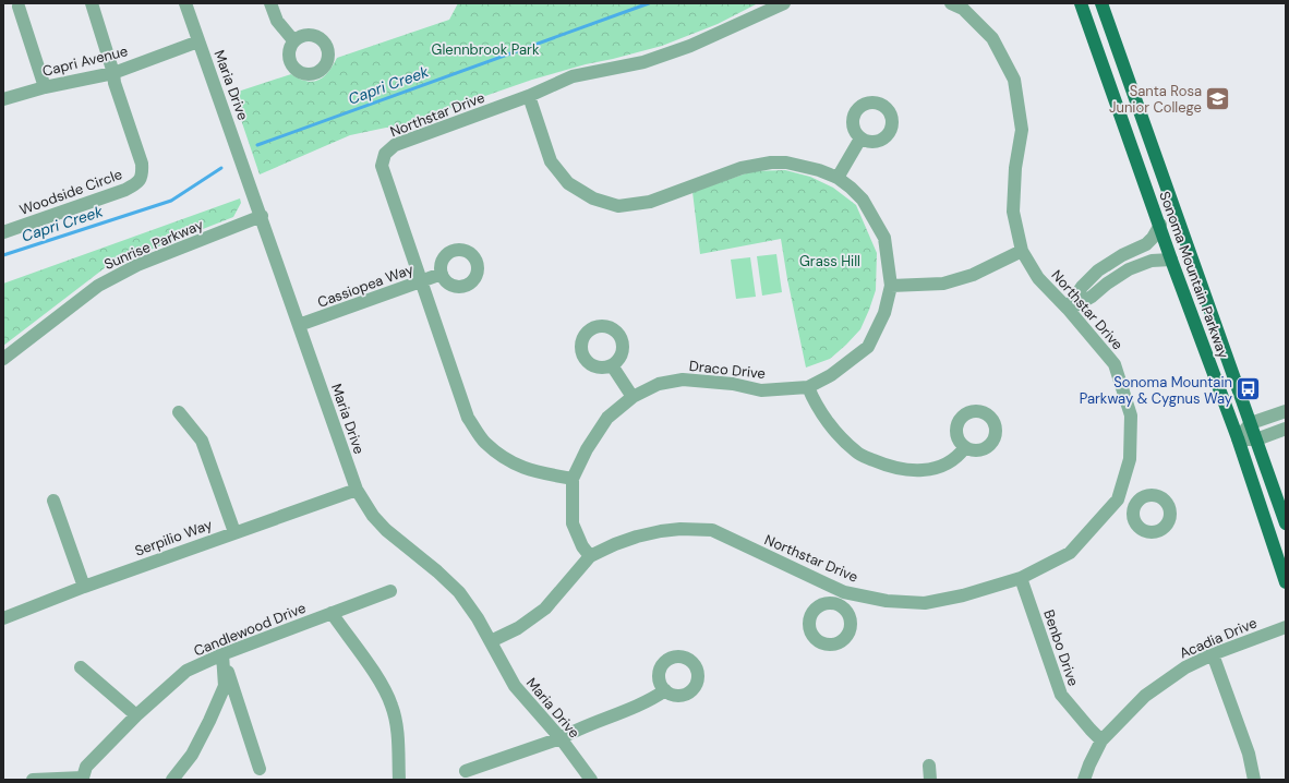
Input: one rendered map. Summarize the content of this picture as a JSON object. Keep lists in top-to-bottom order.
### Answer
{
  "streets": {
    "main road": ["Sonoma Mountain Parkway"],
    "street": [
      "Capri Avenue",
      "Maria Drive",
      "Northstar Drive",
      "Woodside Circle",
      "Sunrise Parkway",
      "Cassiopea Way",
      "Draco Drive",
      "Serpilio Way",
      "Candlewood Drive",
      "Acadia Drive",
      "Benbo Drive"
    ]
  },
  "crossings": [
    ["Capri Avenue", "Maria Drive"],
    ["Capri Avenue", "Woodside Circle"],
    ["Maria Drive", "Northstar Drive"],
    ["Maria Drive", "Sunrise Parkway"],
    ["Maria Drive", "Cassiopea Way"],
    ["Maria Drive", "Serpilio Way"],
    ["Northstar Drive", "Cassiopea Way"],
    ["Northstar Drive", "Draco Drive"],
    ["Northstar Drive", "Benbo Drive"],
    ["Acadia Drive", "Benbo Drive"]
  ],
  "water": ["Capri Creek"],
  "parks": ["Glennbrook Park", "Grass Hill"],
  "places": {
    "school or university": ["Santa Rosa Junior College"],
    "bus stop": ["Sonoma Mountain Parkway & Cygnus Way"]
  }
}
